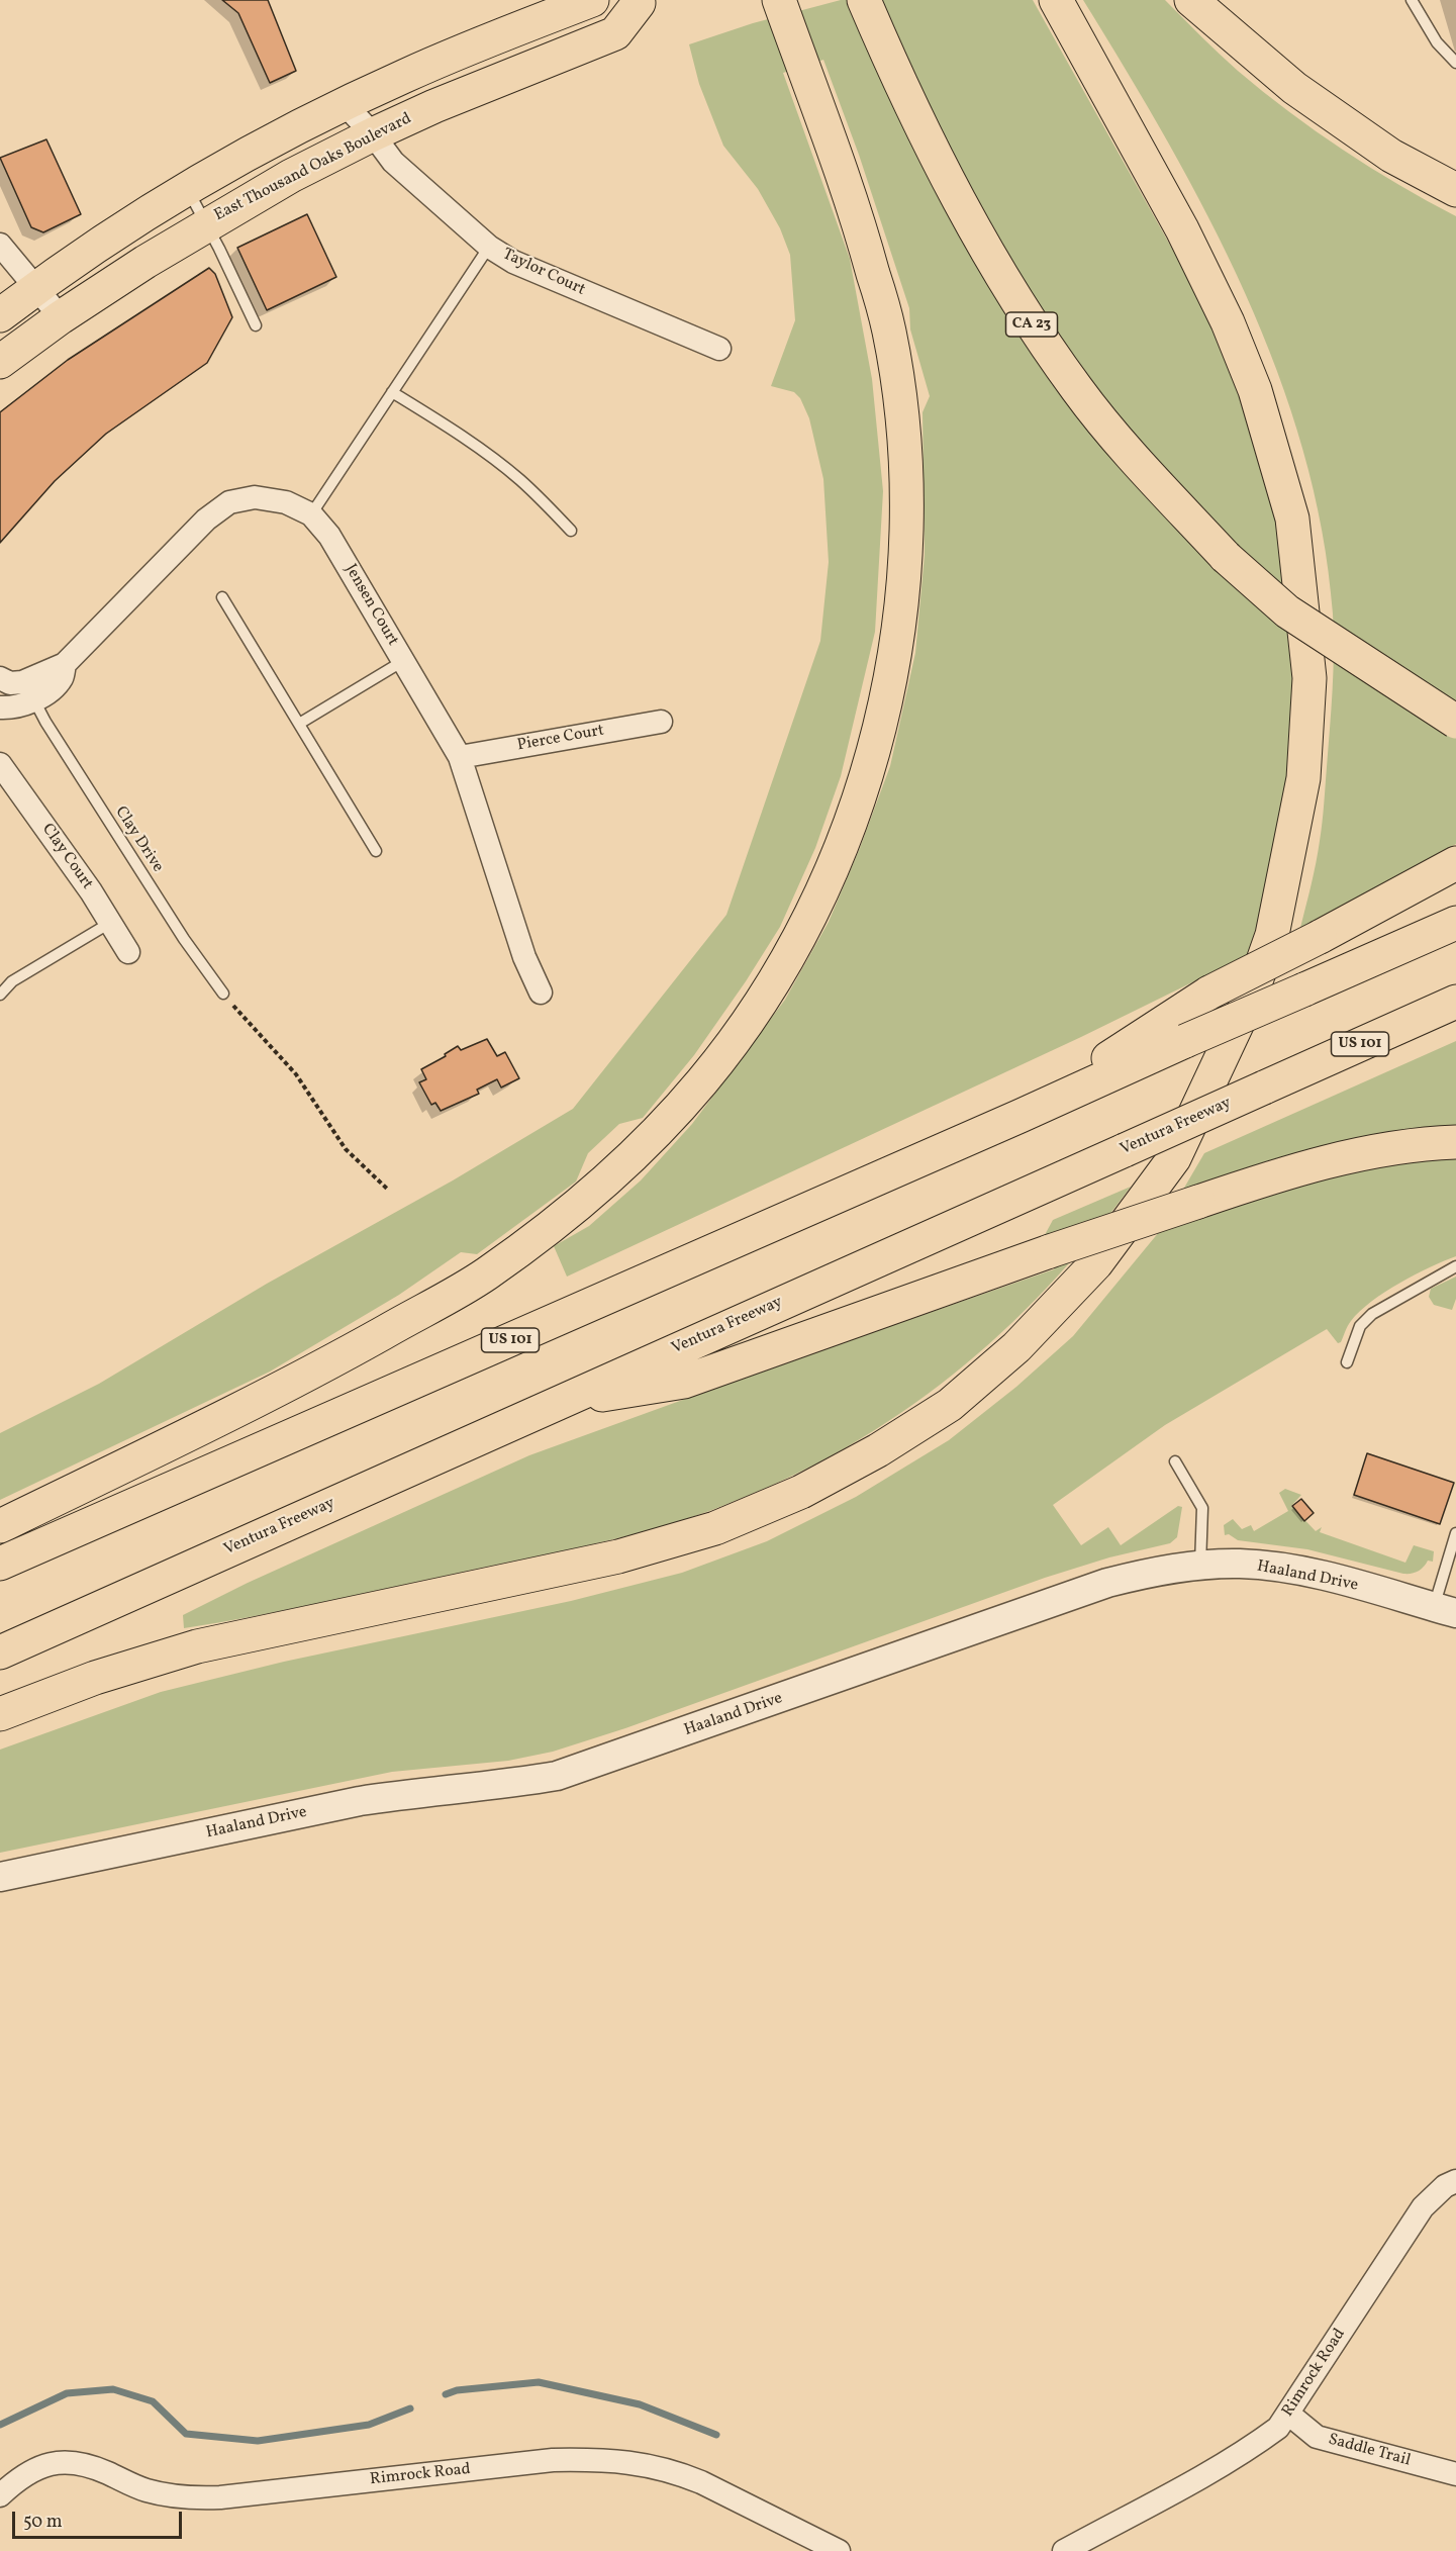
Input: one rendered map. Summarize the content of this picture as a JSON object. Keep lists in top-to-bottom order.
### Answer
{
  "streets": {
    "main road": [
      "East Thousand Oaks Boulevard",
      "CA 23",
      "US 101",
      "Ventura Freeway"
    ],
    "street": [
      "Taylor Court",
      "Jensen Court",
      "Pierce Court",
      "Clay Court",
      "Haaland Drive",
      "Rimrock Road",
      "Saddle Trail"
    ],
    "lane": ["Clay Drive"]
  },
  "crossings": [
    ["East Thousand Oaks Boulevard", "Taylor Court"],
    ["Jensen Court", "Pierce Court"],
    ["Rimrock Road", "Saddle Trail"]
  ],
  "scale_bar": "50 m"
}
